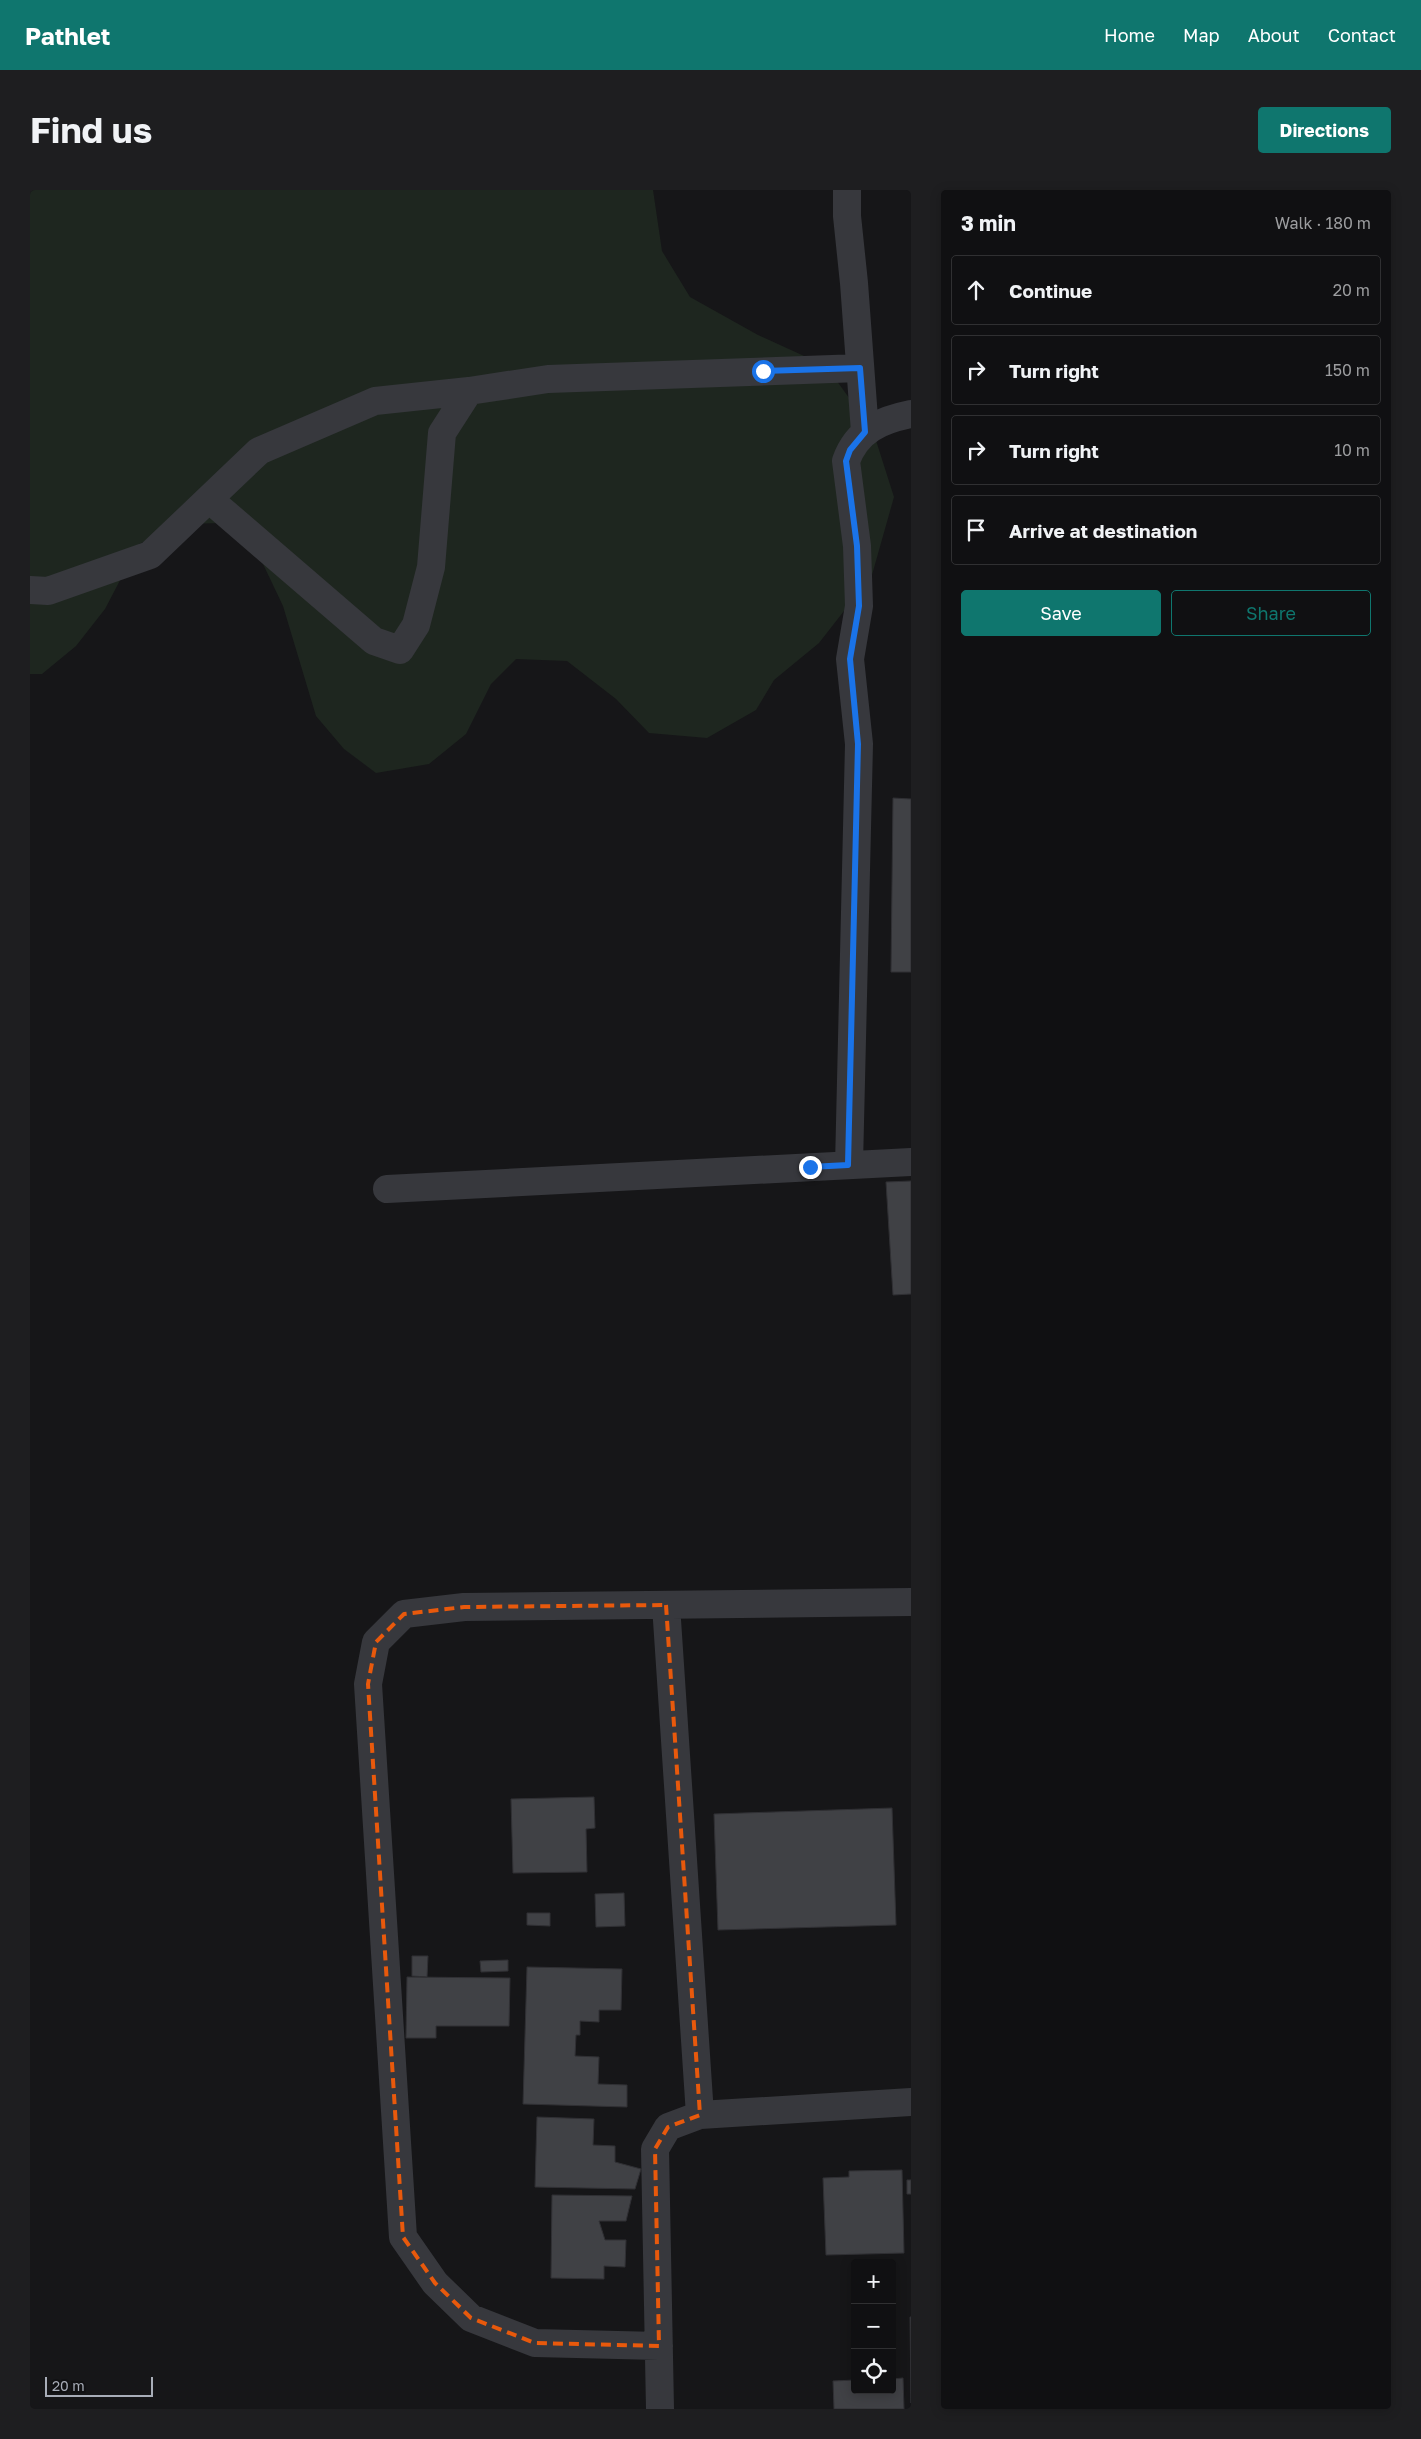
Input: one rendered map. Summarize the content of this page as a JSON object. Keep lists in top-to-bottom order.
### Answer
{
  "scale_bar": "20 m",
  "page": {
    "header": "Pathlet",
    "nav": [
      "Home",
      "Map",
      "About",
      "Contact"
    ],
    "buttons": [
      "Directions",
      ["Save", "Share"]
    ],
    "title": "Find us",
    "heading": ["3 min", "Walk · 180 m"],
    "list": [
      ["Continue", "20 m"],
      ["Turn right", "150 m"],
      ["Turn right", "10 m"],
      "Arrive at destination"
    ],
    "map_buttons": ["+", "−"],
    "scale": "20 m"
  }
}
